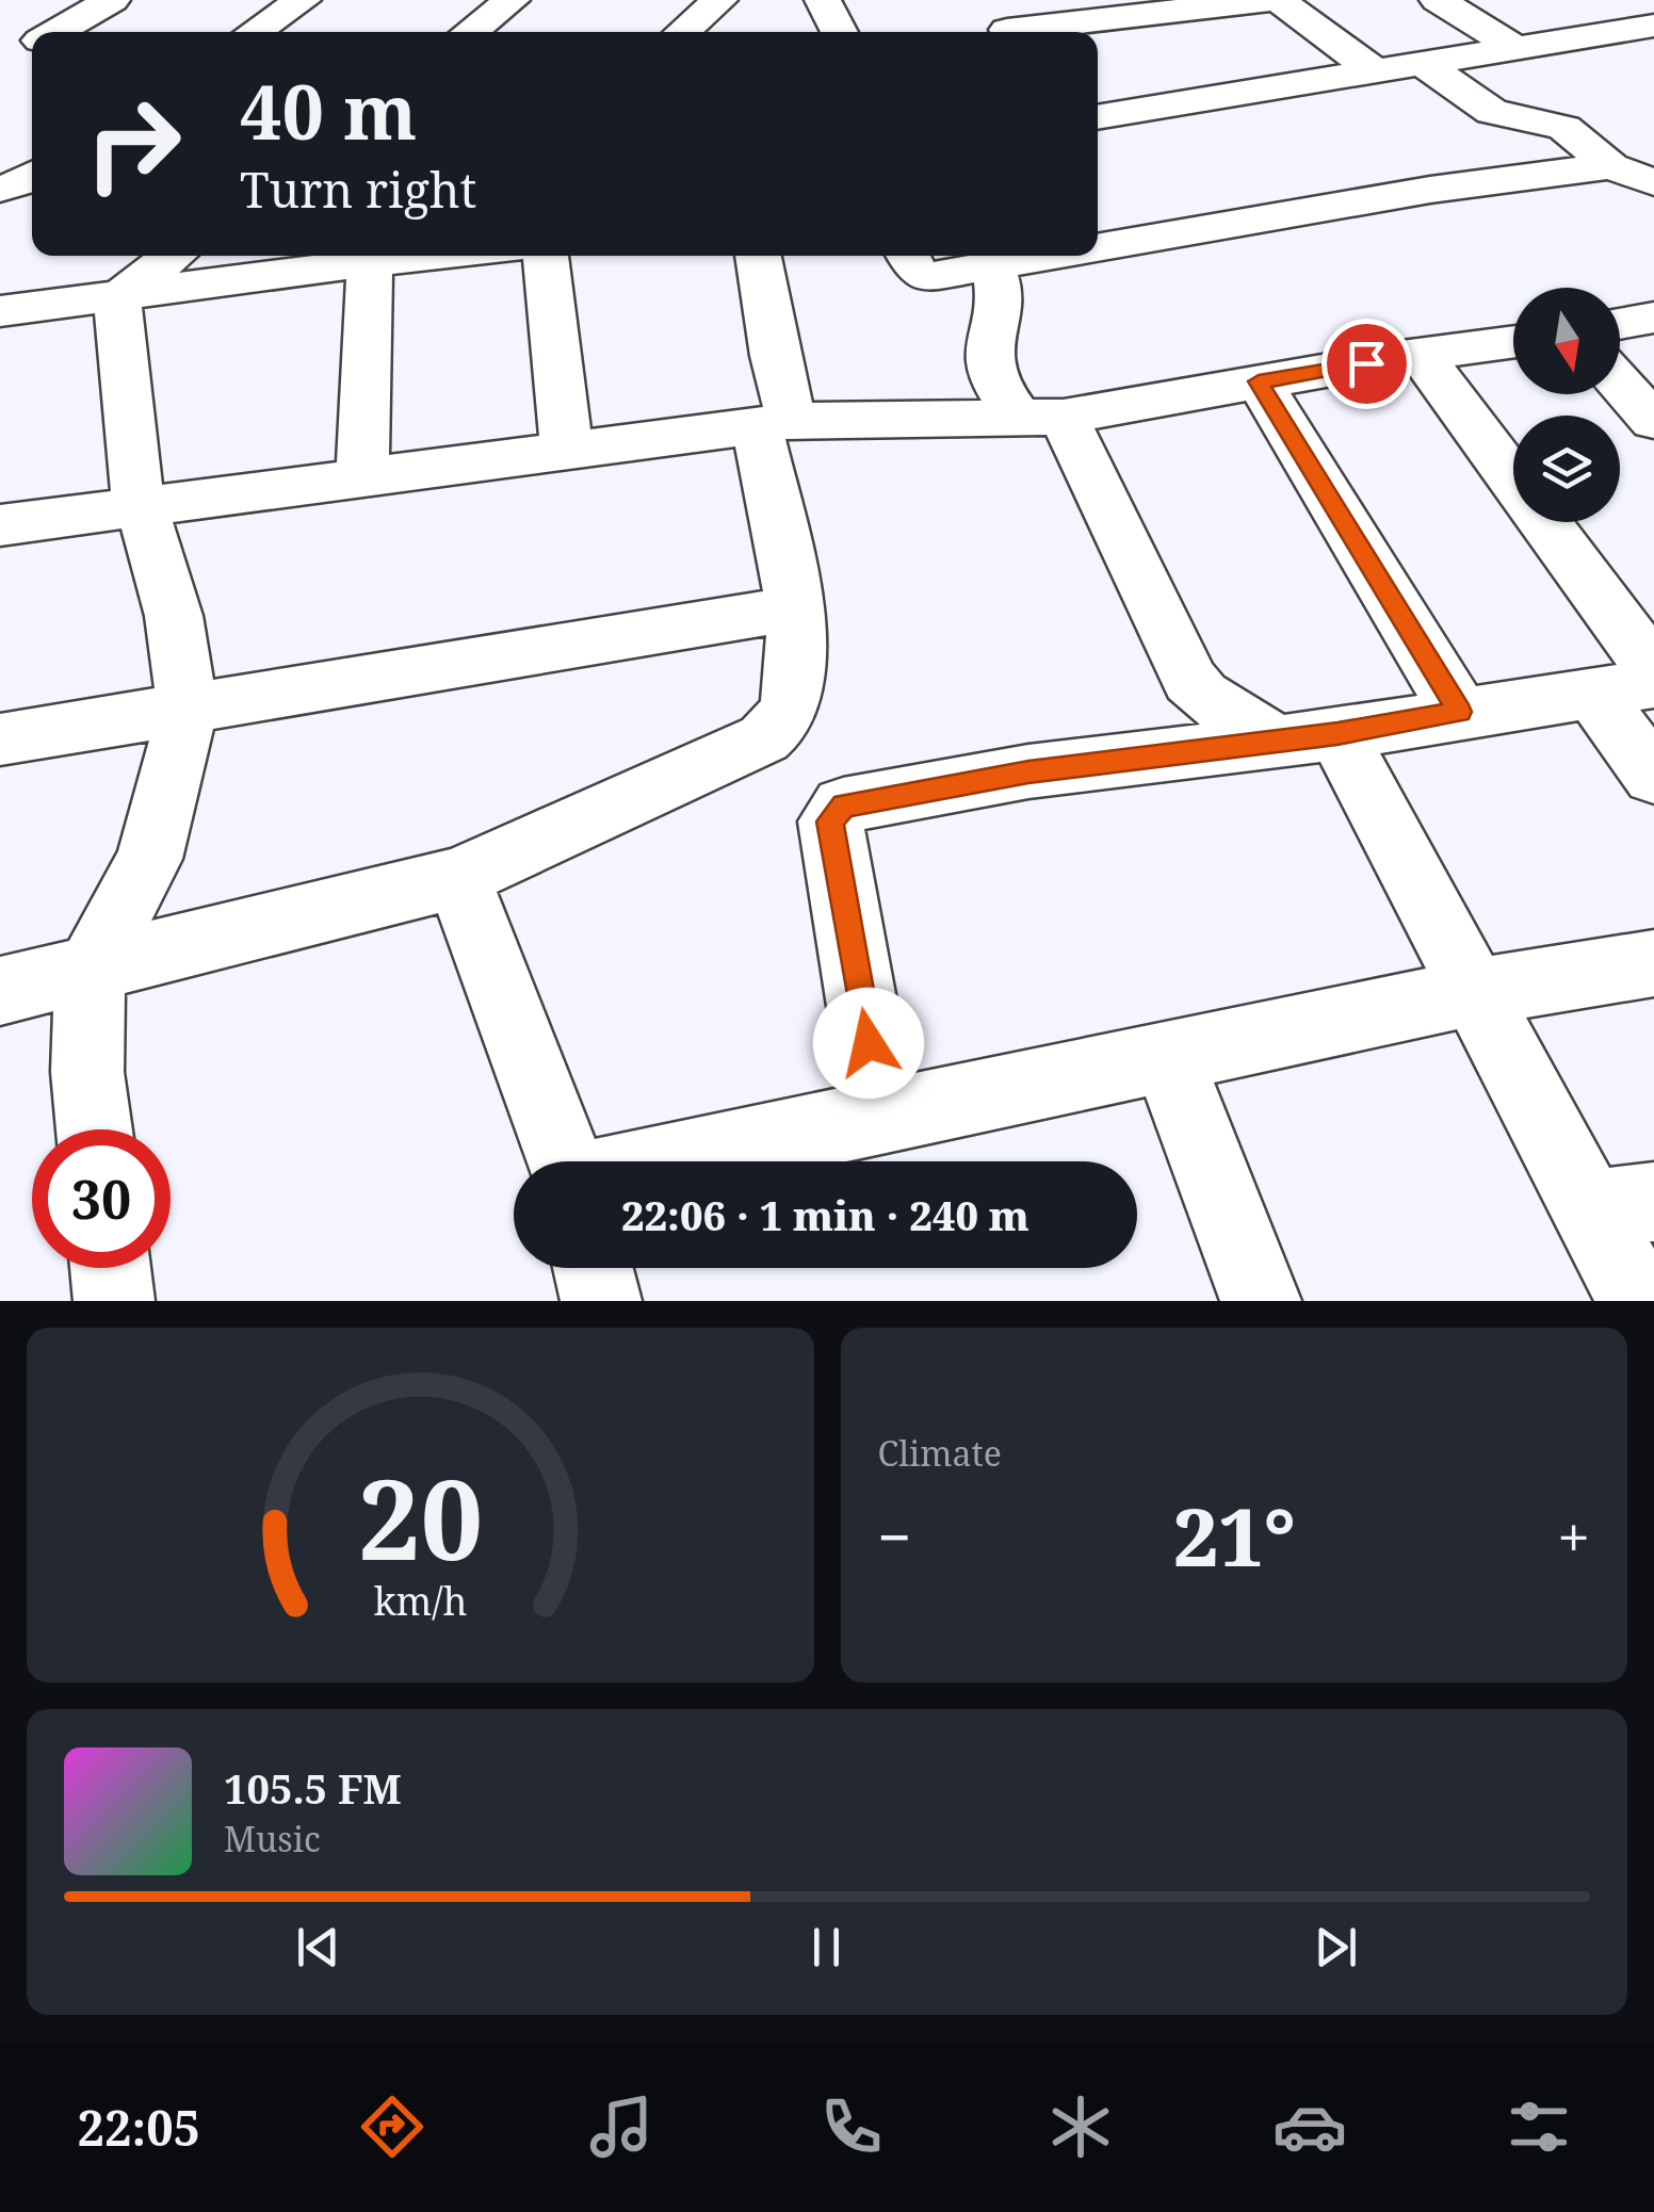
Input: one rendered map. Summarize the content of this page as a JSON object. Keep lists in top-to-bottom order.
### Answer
{
  "north": "bottom",
  "page": {
    "turn": ["40 m", "Turn right"],
    "limit": "30",
    "trip": "22:06 · 1 min · 240 m",
    "tile": "Climate",
    "heat": ["−", "21°", "+"],
    "song": ["105.5 FM", "Music"],
    "tabs": "22:05",
    "gauge": ["20", "km/h"]
  }
}
